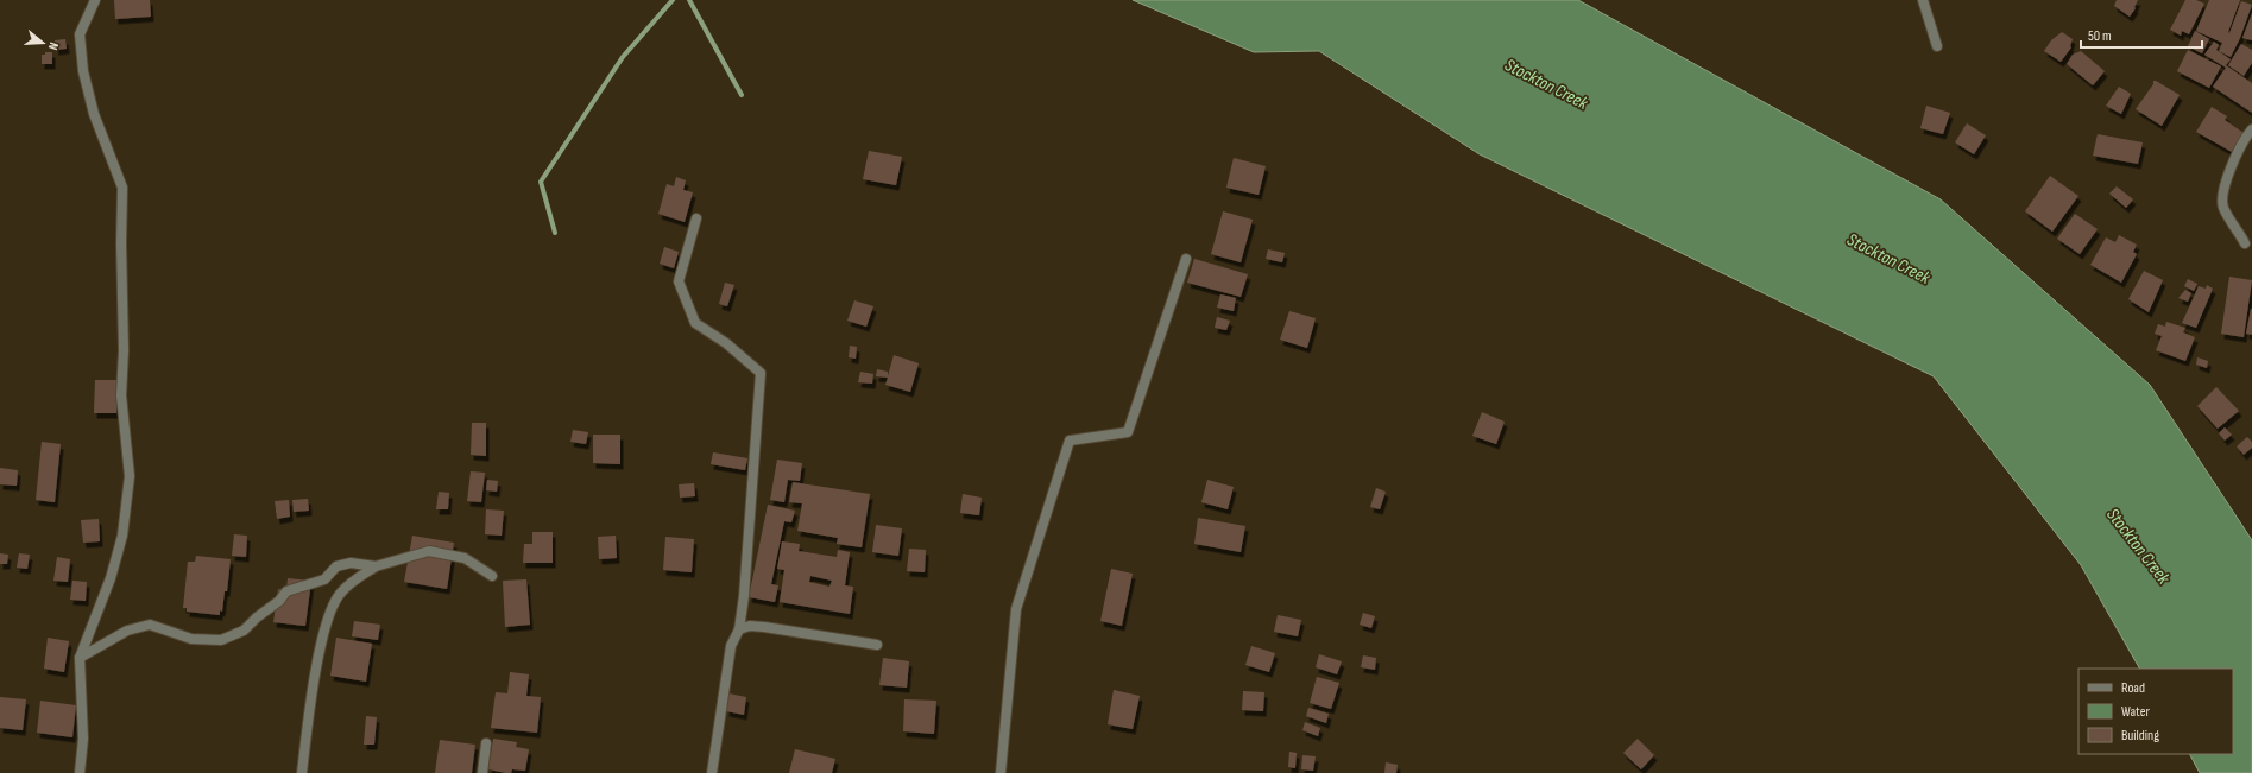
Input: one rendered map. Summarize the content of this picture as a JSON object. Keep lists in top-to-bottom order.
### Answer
{
  "water": ["Stockton Creek"],
  "legend": ["Road", "Water", "Building"],
  "scale_bar": "50 m",
  "north": "right"
}
